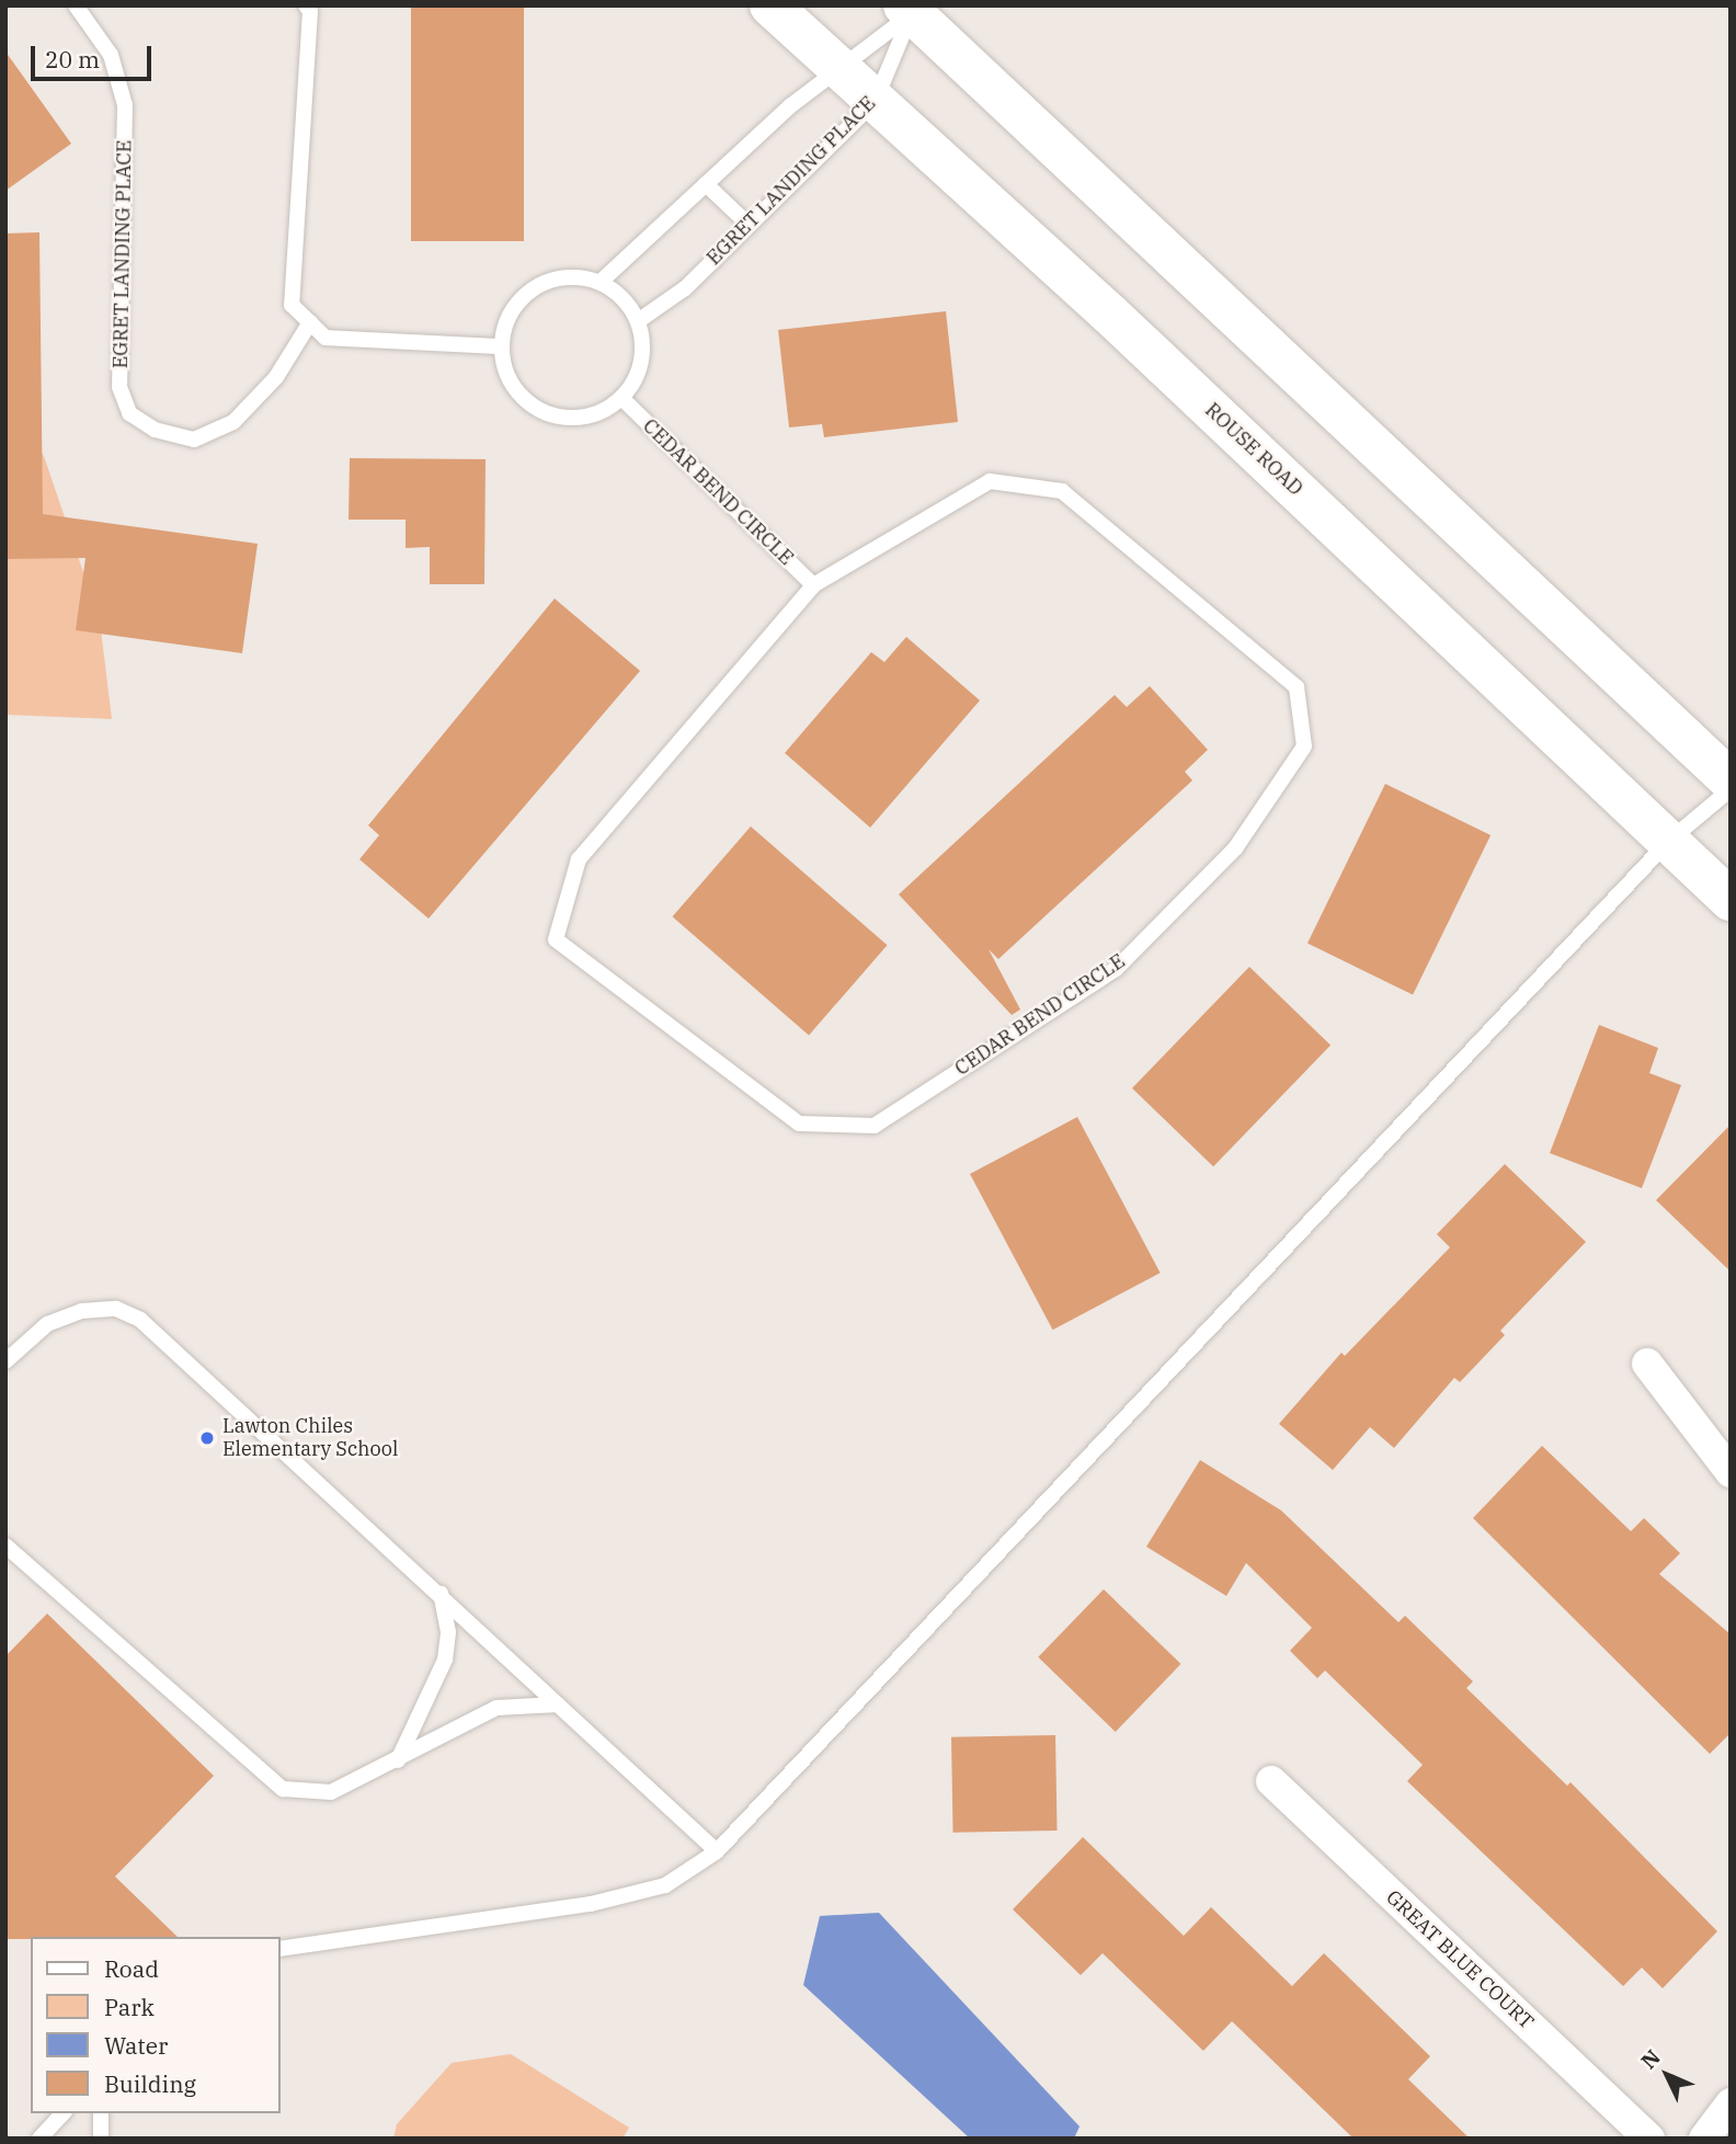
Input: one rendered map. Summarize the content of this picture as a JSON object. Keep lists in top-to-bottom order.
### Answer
{
  "streets": {
    "street": ["ROUSE ROAD", "GREAT BLUE COURT"],
    "lane": ["EGRET LANDING PLACE", "CEDAR BEND CIRCLE"]
  },
  "crossings": [
    ["EGRET LANDING PLACE", "ROUSE ROAD"],
    ["EGRET LANDING PLACE", "CEDAR BEND CIRCLE"]
  ],
  "places": ["Lawton Chiles Elementary School"],
  "legend": [
    "Road",
    "Park",
    "Water",
    "Building"
  ],
  "scale_bar": "20 m",
  "north": "top left"
}
